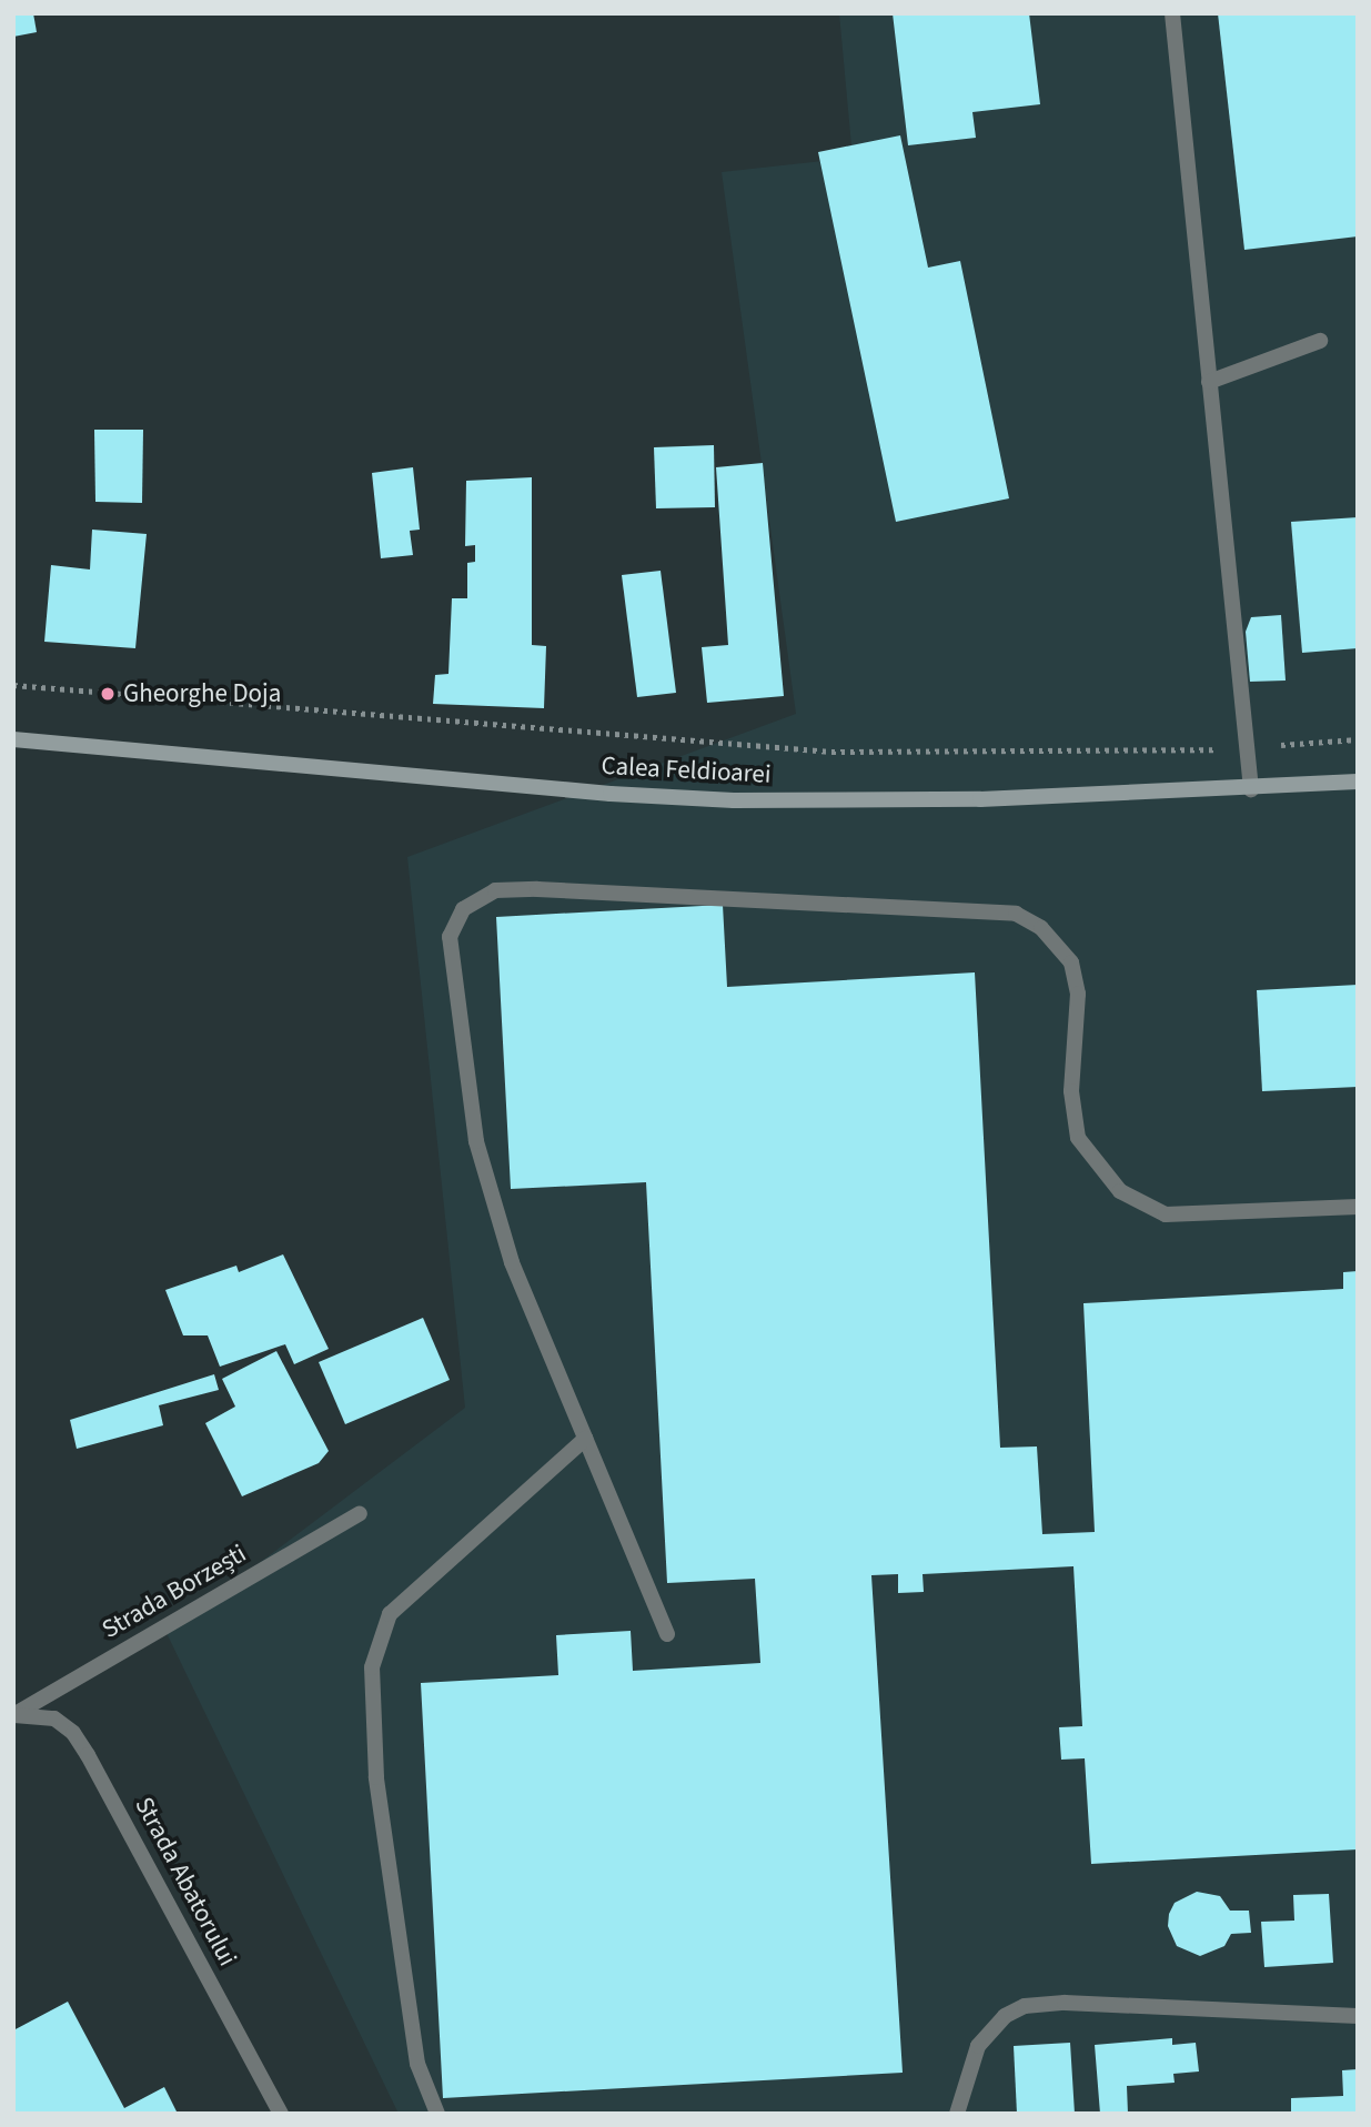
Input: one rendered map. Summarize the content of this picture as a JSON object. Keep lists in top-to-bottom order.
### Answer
{
  "streets": {
    "main road": ["Calea Feldioarei"],
    "street": ["Strada Borzești", "Strada Abatorului"]
  },
  "crossings": [
    ["Strada Borzești", "Strada Abatorului"]
  ],
  "places": ["Gheorghe Doja"]
}
